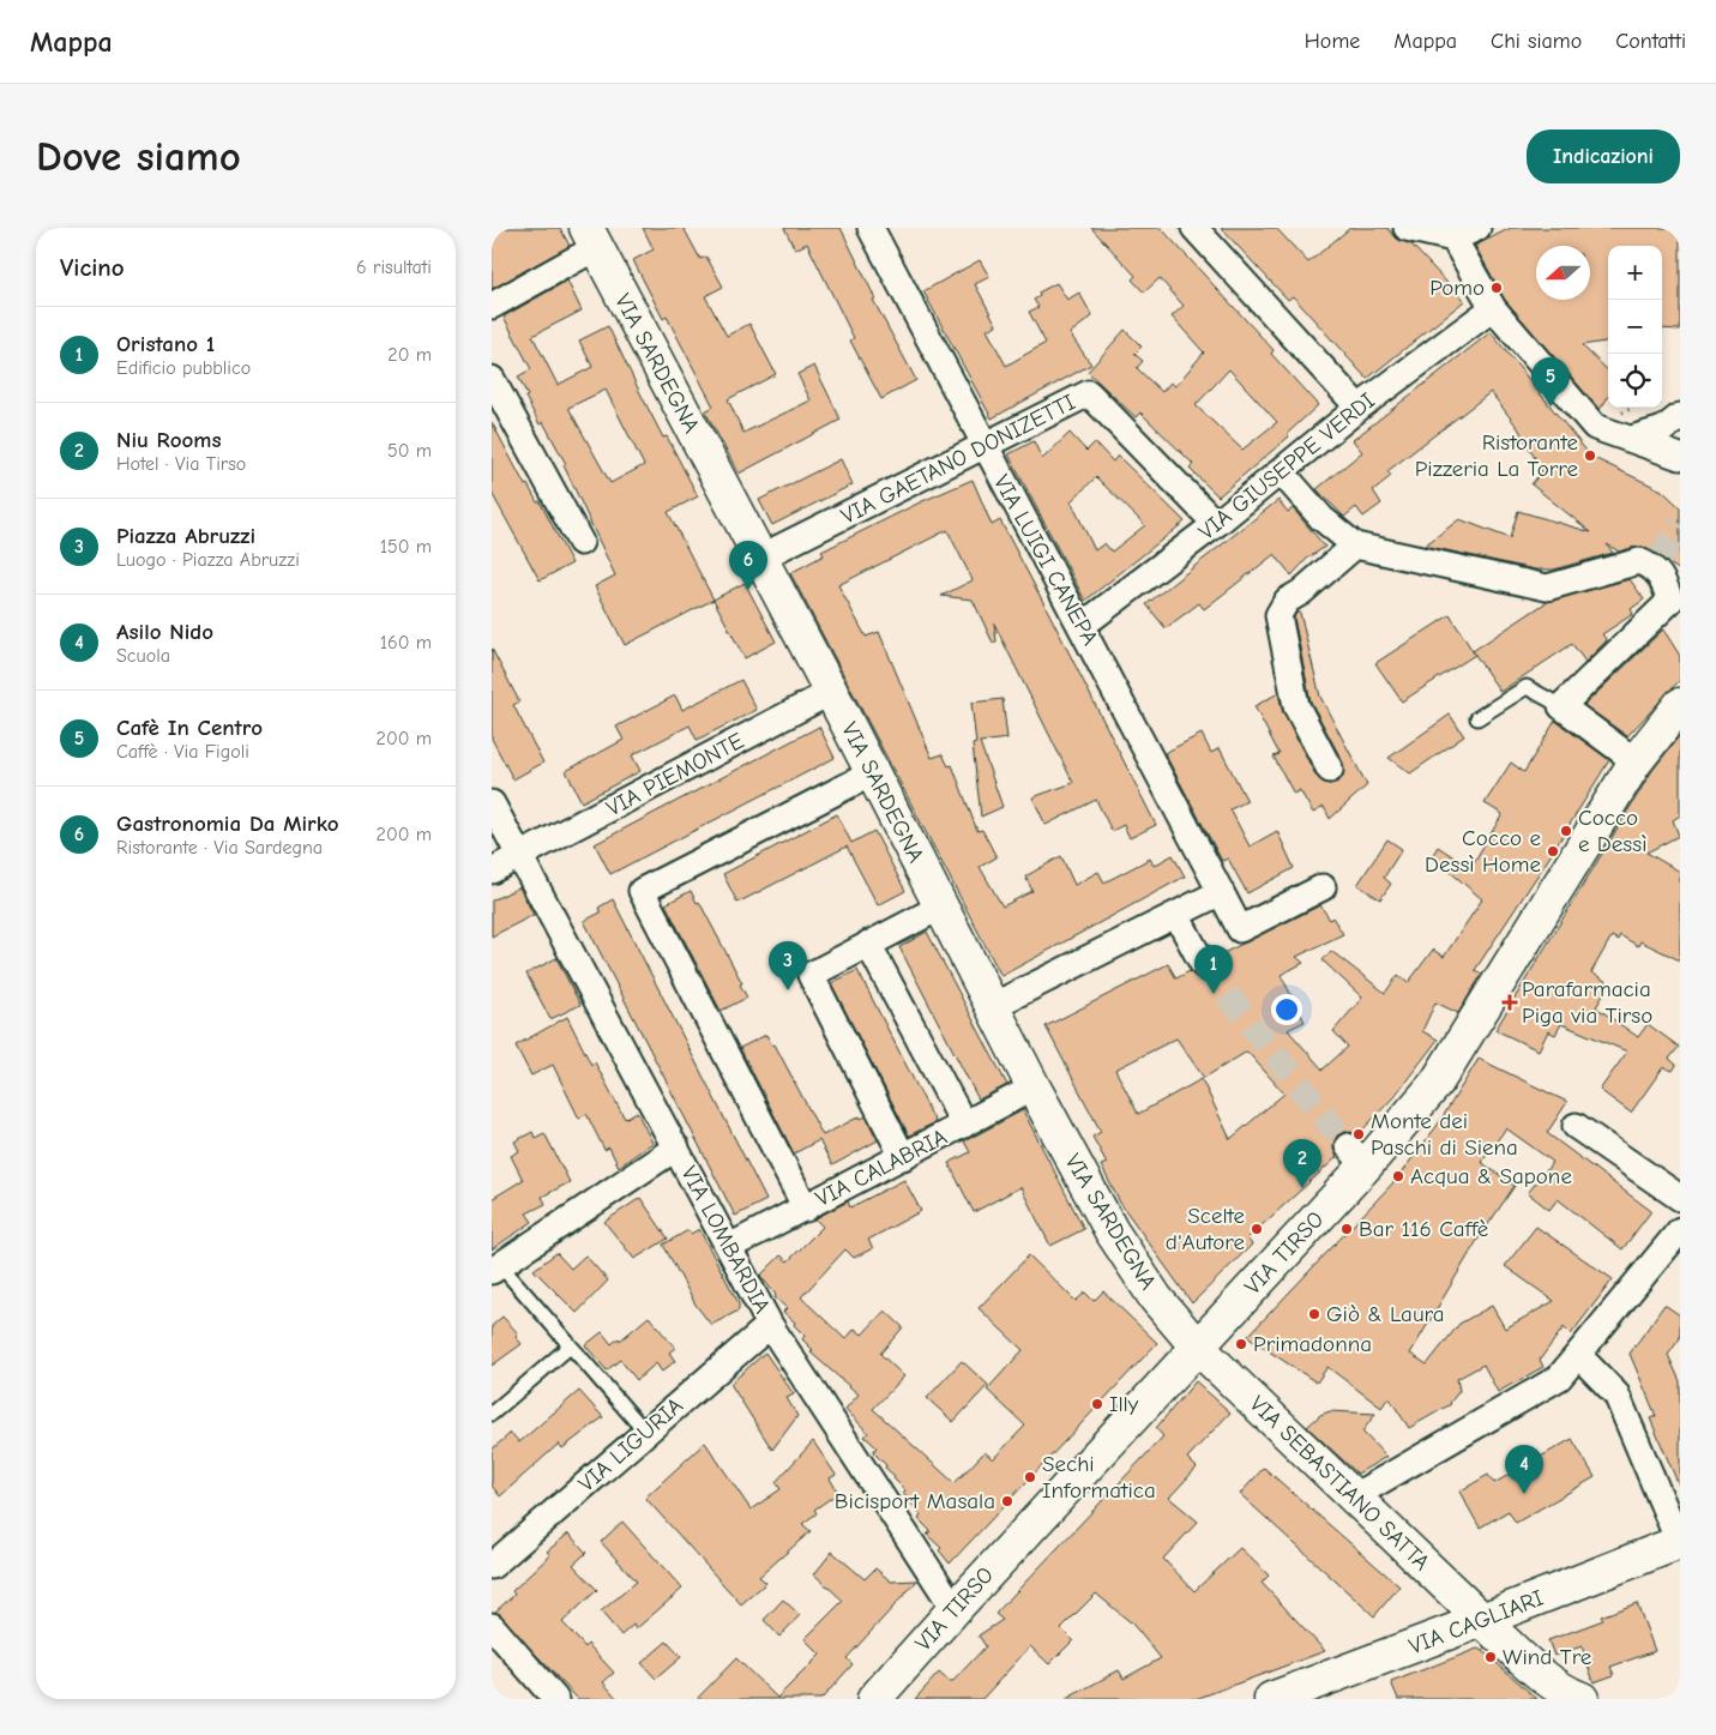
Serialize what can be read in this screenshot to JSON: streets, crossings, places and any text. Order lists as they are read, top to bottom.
{
  "streets": {
    "street": [
      "VIA SARDEGNA",
      "VIA GAETANO DONIZETTI",
      "VIA GIUSEPPE VERDI",
      "VIA LUIGI CANEPA",
      "VIA PIEMONTE",
      "VIA CALABRIA",
      "VIA LOMBARDIA",
      "VIA TIRSO",
      "VIA LIGURIA",
      "VIA SEBASTIANO SATTA",
      "VIA CAGLIARI"
    ]
  },
  "crossings": [
    ["VIA SARDEGNA", "VIA GAETANO DONIZETTI"],
    ["VIA SARDEGNA", "VIA PIEMONTE"],
    ["VIA SARDEGNA", "VIA CALABRIA"],
    ["VIA SARDEGNA", "VIA TIRSO"],
    ["VIA SARDEGNA", "VIA SEBASTIANO SATTA"],
    ["VIA GAETANO DONIZETTI", "VIA GIUSEPPE VERDI"],
    ["VIA GAETANO DONIZETTI", "VIA LUIGI CANEPA"],
    ["VIA GIUSEPPE VERDI", "VIA LUIGI CANEPA"],
    ["VIA PIEMONTE", "VIA LOMBARDIA"],
    ["VIA CALABRIA", "VIA LOMBARDIA"],
    ["VIA LOMBARDIA", "VIA TIRSO"],
    ["VIA LOMBARDIA", "VIA LIGURIA"],
    ["VIA TIRSO", "VIA SEBASTIANO SATTA"],
    ["VIA SEBASTIANO SATTA", "VIA CAGLIARI"]
  ],
  "places": {
    "other": [
      "Pomo",
      "Ristorante Pizzeria La Torre",
      "Cocco e Dessì",
      "Cocco e Dessì Home",
      "Monte dei Paschi di Siena",
      "Acqua & Sapone",
      "Scelte d'Autore",
      "Bar 116 Caffè",
      "Giò & Laura",
      "Primadonna",
      "Illy",
      "Sechi Informatica",
      "Bicisport Masala",
      "Wind Tre"
    ],
    "health": ["Parafarmacia Piga via Tirso"]
  },
  "north": "left",
  "page": {
    "header": "Mappa",
    "nav": [
      "Home",
      "Mappa",
      "Chi siamo",
      "Contatti"
    ],
    "buttons": "Indicazioni",
    "title": "Dove siamo",
    "heading": ["Vicino", "6 risultati"],
    "map_buttons": ["+", "−"],
    "list": [
      {
        "mark": "1",
        "name": "Oristano 1",
        "note": "Edificio pubblico",
        "value": "20 m"
      },
      {
        "mark": "2",
        "name": "Niu Rooms",
        "note": "Hotel · Via Tirso",
        "value": "50 m"
      },
      {
        "mark": "3",
        "name": "Piazza Abruzzi",
        "note": "Luogo · Piazza Abruzzi",
        "value": "150 m"
      },
      {
        "mark": "4",
        "name": "Asilo Nido",
        "note": "Scuola",
        "value": "160 m"
      },
      {
        "mark": "5",
        "name": "Cafè In Centro",
        "note": "Caffè · Via Figoli",
        "value": "200 m"
      },
      {
        "mark": "6",
        "name": "Gastronomia Da Mirko",
        "note": "Ristorante · Via Sardegna",
        "value": "200 m"
      }
    ],
    "pins": [
      "5",
      "6",
      "3",
      "1",
      "2",
      "4"
    ]
  }
}
